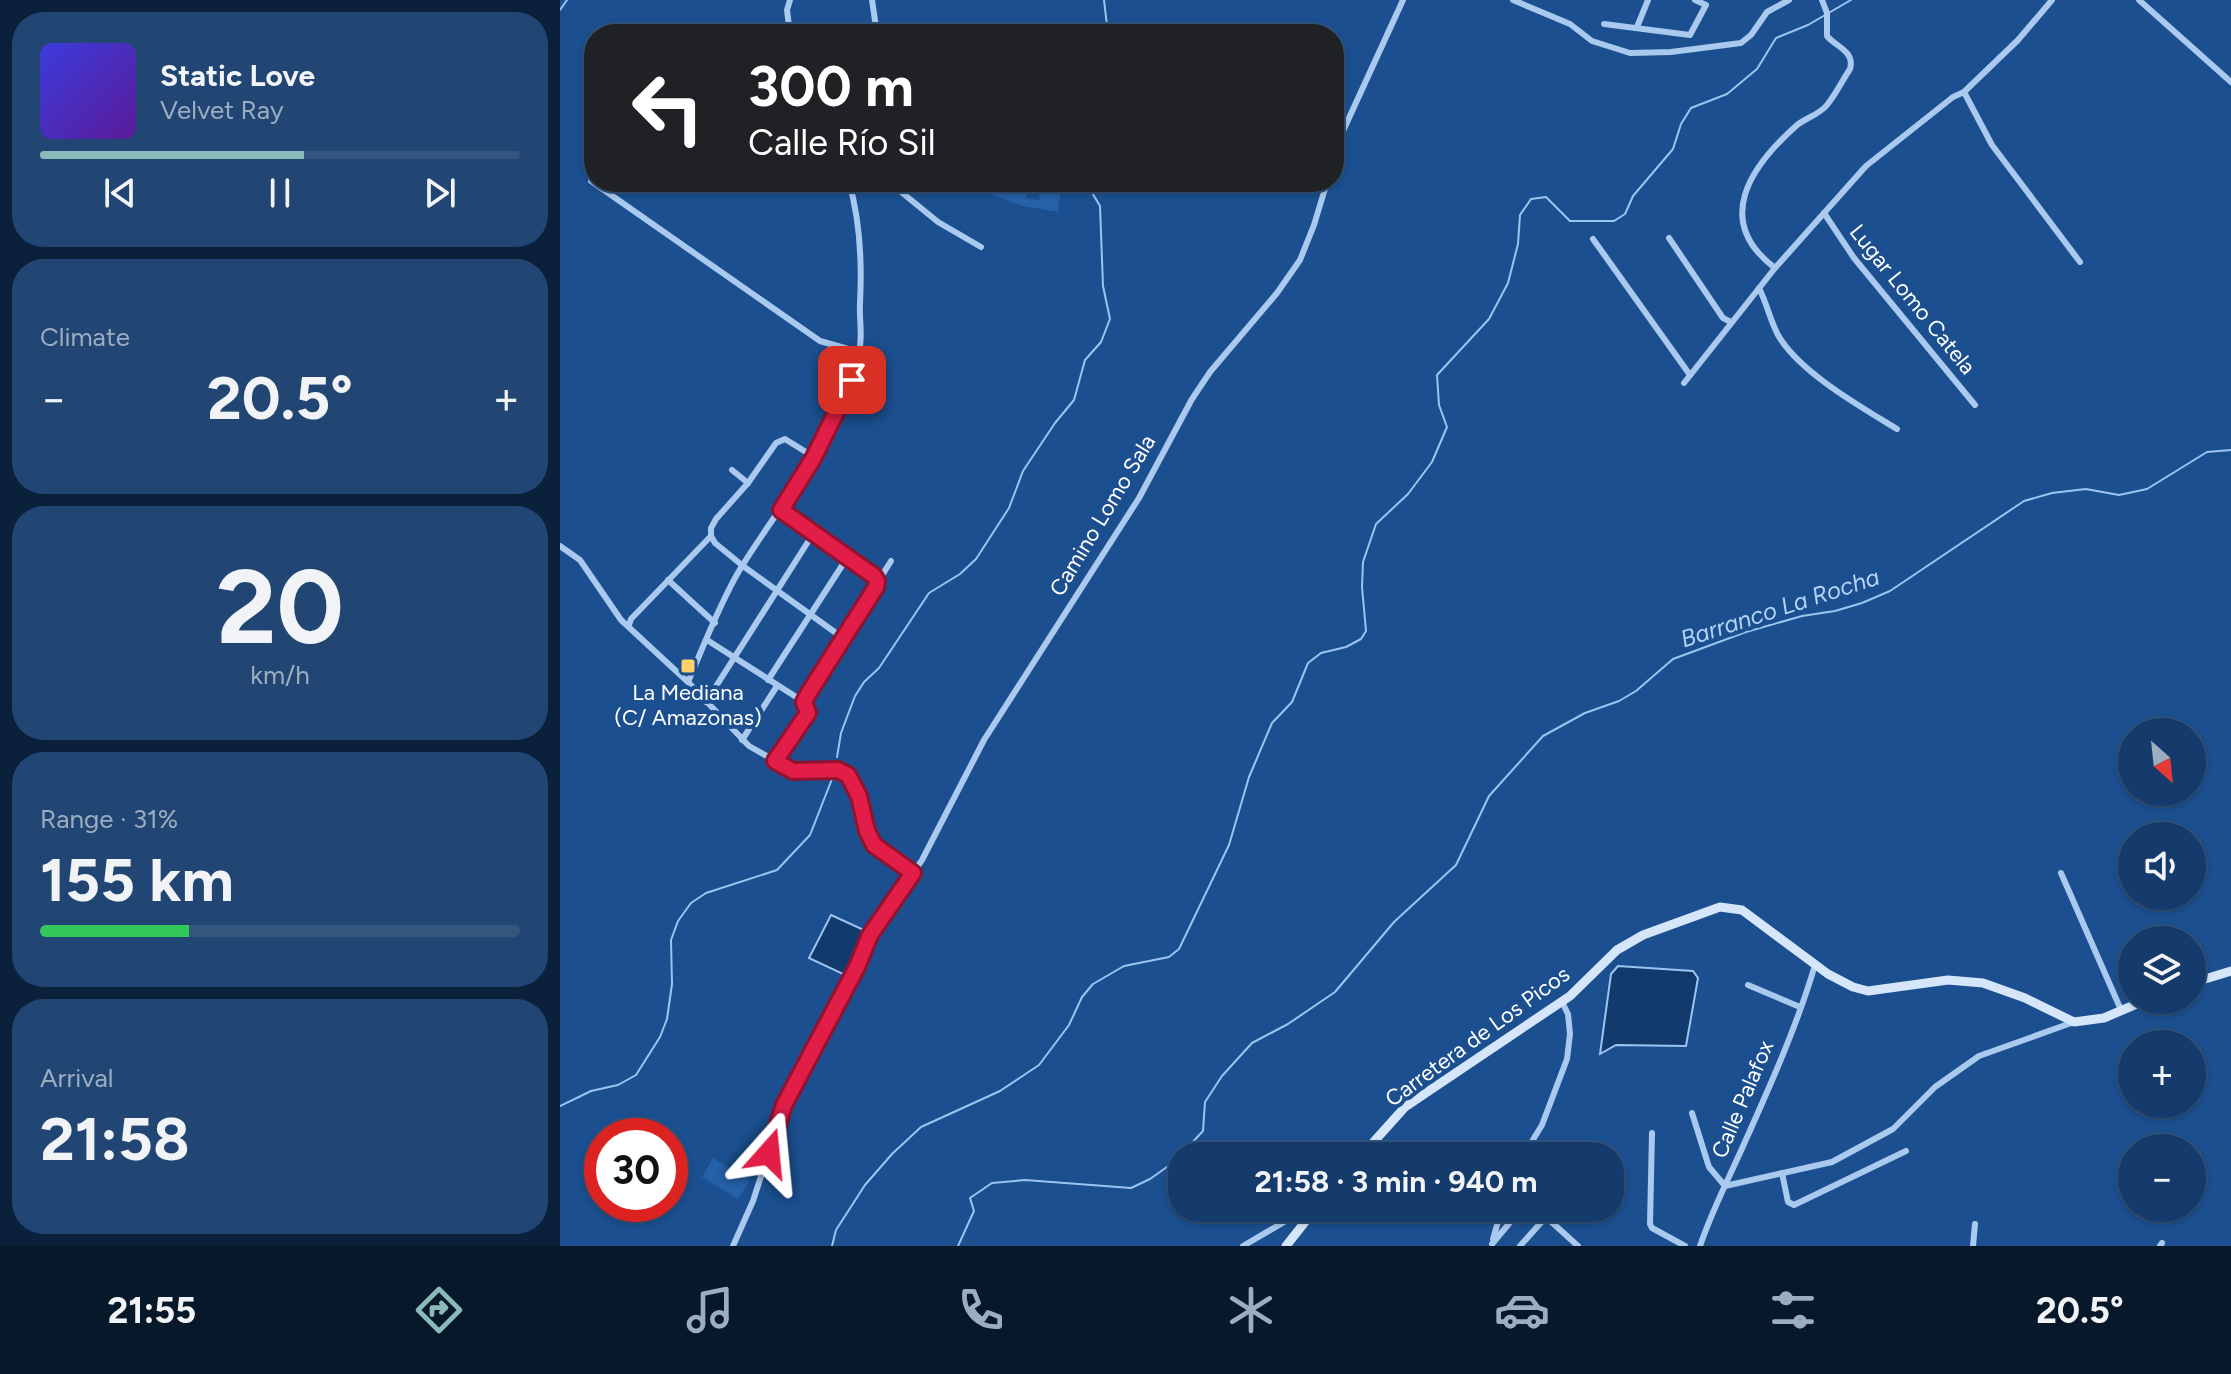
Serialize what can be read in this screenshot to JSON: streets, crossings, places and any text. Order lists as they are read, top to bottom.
{
  "streets": {
    "main road": ["Carretera de Los Picos"],
    "street": ["Lugar Lomo Catela", "Camino Lomo Sala", "Calle Palafox"]
  },
  "crossings": [
    ["Carretera de Los Picos", "Calle Palafox"]
  ],
  "water": ["Barranco La Rocha"],
  "places": {
    "transit": ["La Mediana (C/ Amazonas)"]
  },
  "north": "bottom right",
  "page": {
    "turn": ["300 m", "Calle Río Sil"],
    "song": ["Static Love", "Velvet Ray"],
    "tile": [
      "Climate",
      ["20", "km/h"],
      ["Range · 31%", "155 km"],
      ["Arrival", "21:58"]
    ],
    "heat": ["−", "20.5°", "+"],
    "map_buttons": ["+", "−"],
    "limit": "30",
    "trip": "21:58 · 3 min · 940 m",
    "tabs": ["21:55", "20.5°"]
  }
}
